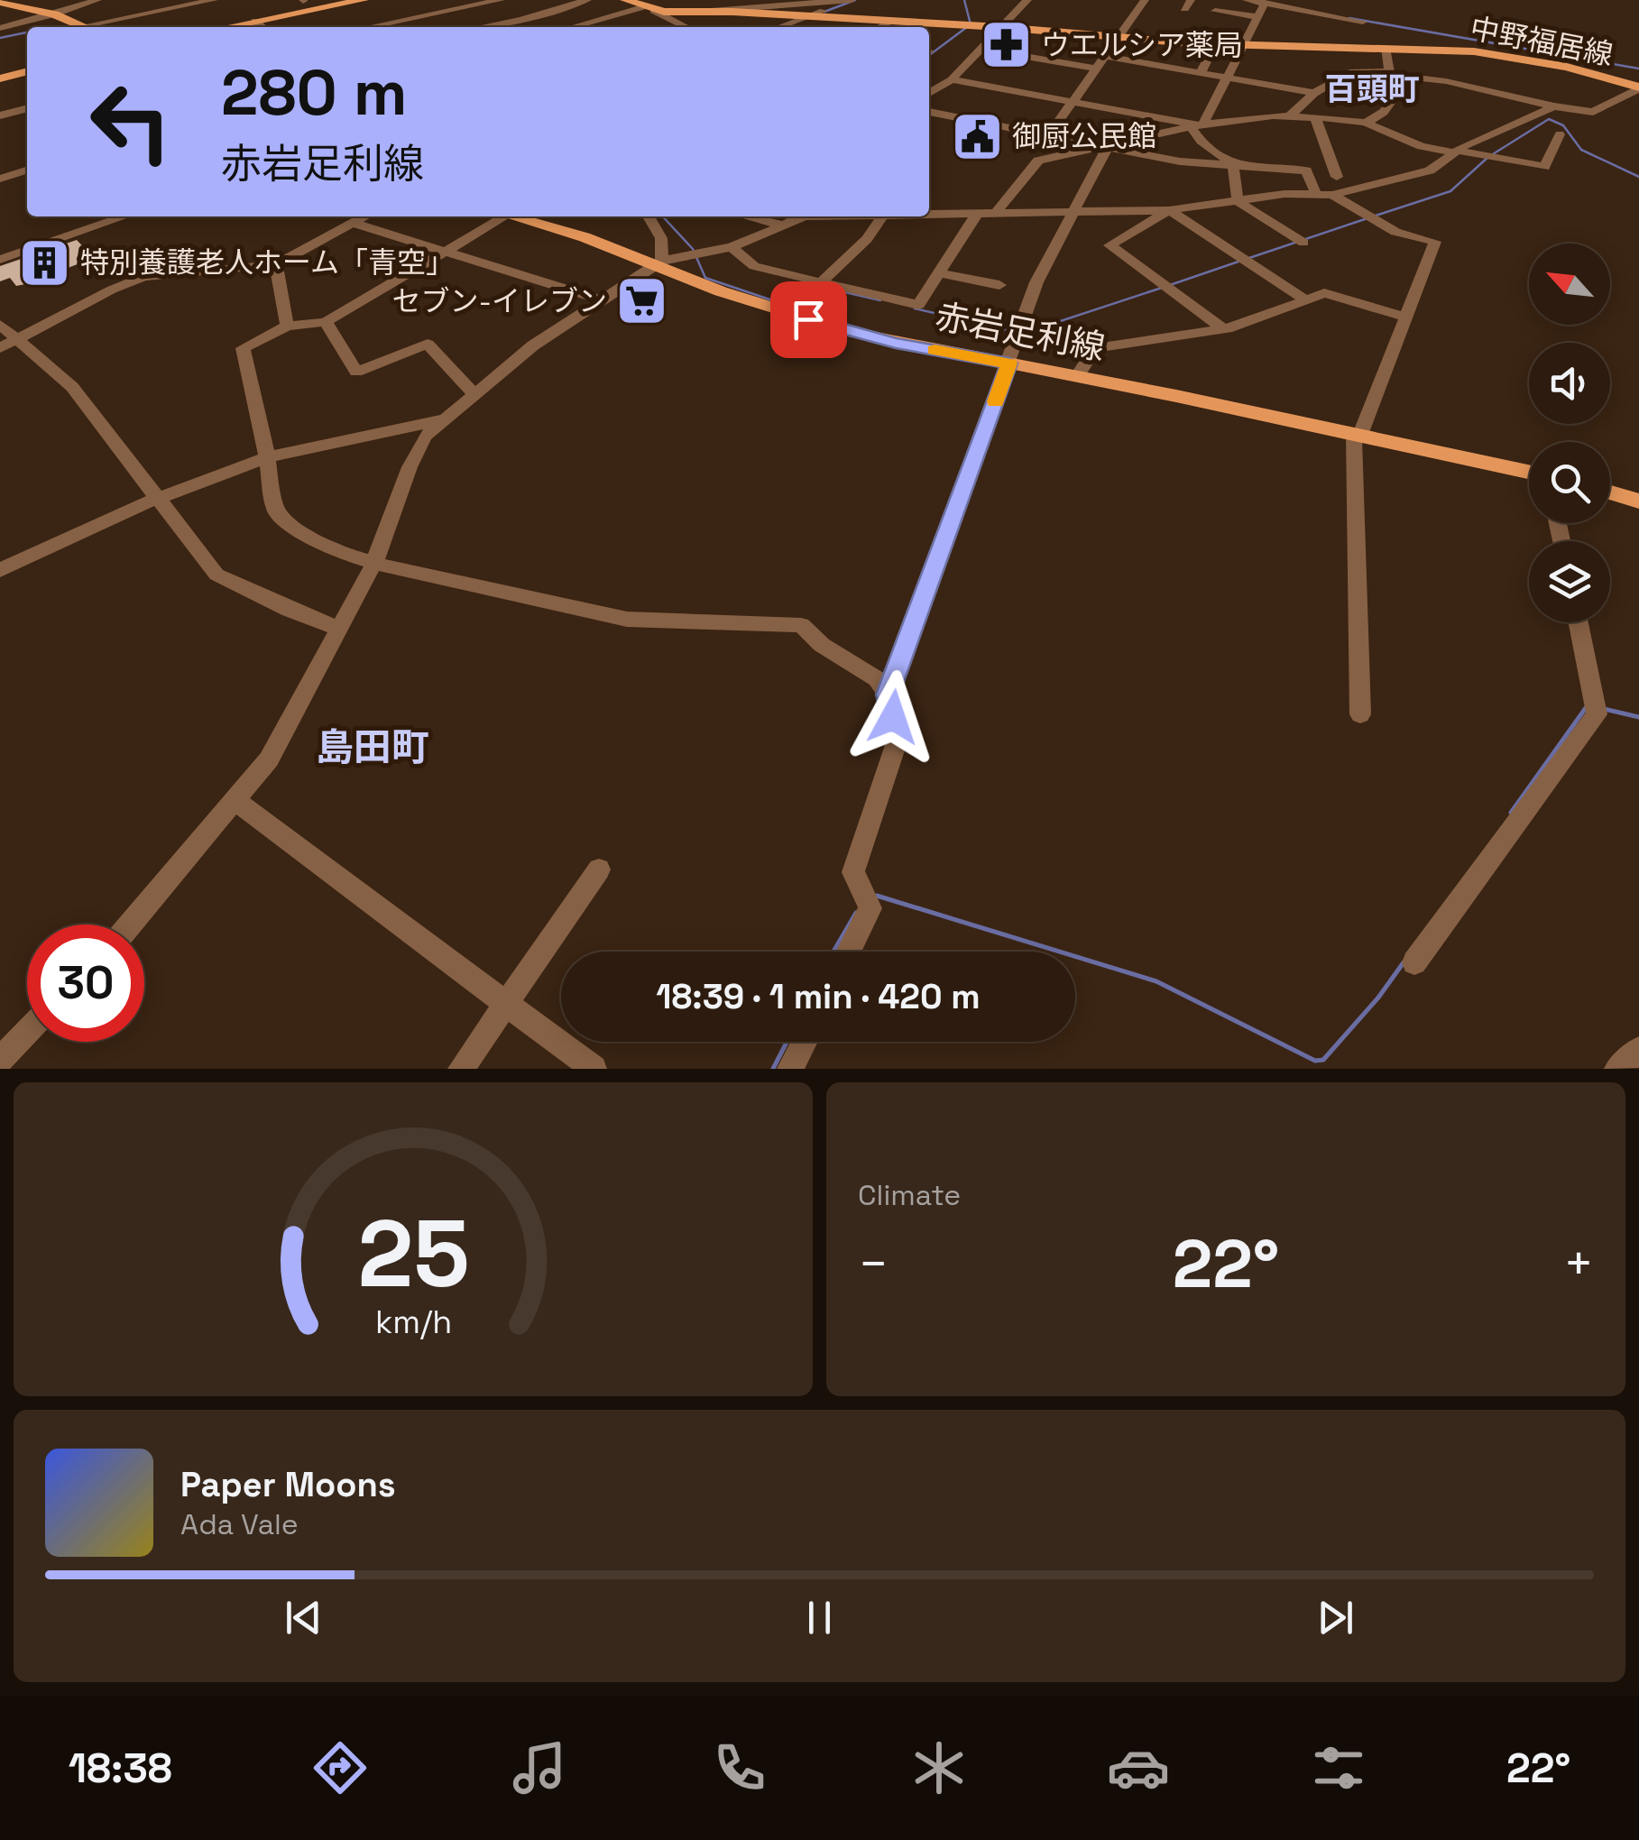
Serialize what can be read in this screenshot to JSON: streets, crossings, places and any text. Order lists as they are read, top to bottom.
{
  "streets": {
    "main road": ["中野福居線", "赤岩足利線"]
  },
  "districts": ["百頭町", "島田町"],
  "places": {
    "pharmacy": ["ウエルシア薬局"],
    "public building": ["御厨公民館"],
    "building": ["特別養護老人ホーム「青空」"],
    "supermarket": ["セブン-イレブン"]
  },
  "north": "top left",
  "page": {
    "turn": ["280 m", "赤岩足利線"],
    "limit": "30",
    "trip": "18:39 · 1 min · 420 m",
    "tile": "Climate",
    "heat": ["−", "22°", "+"],
    "song": ["Paper Moons", "Ada Vale"],
    "tabs": ["18:38", "22°"],
    "gauge": ["25", "km/h"]
  }
}
